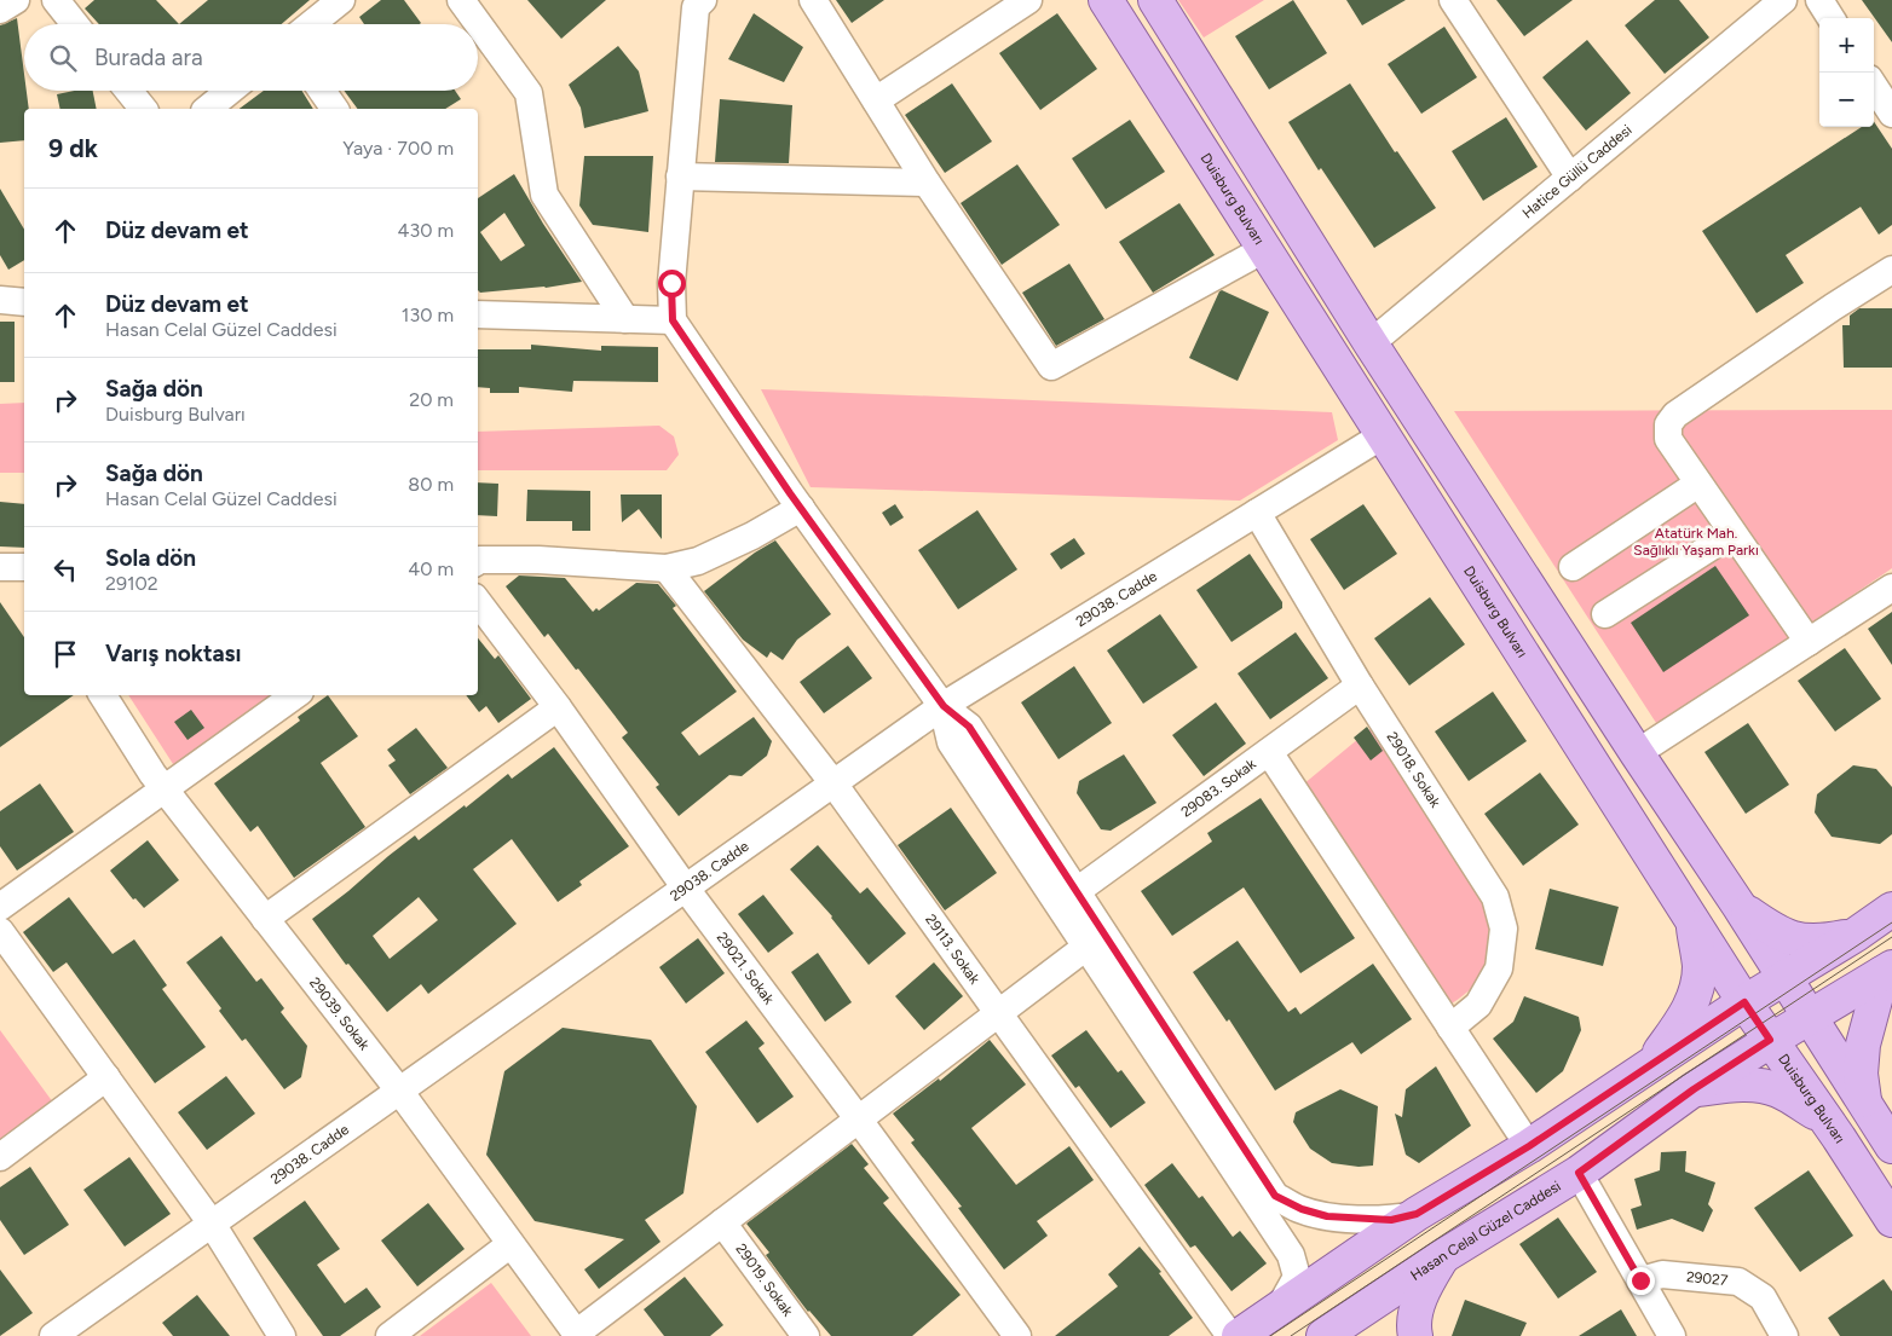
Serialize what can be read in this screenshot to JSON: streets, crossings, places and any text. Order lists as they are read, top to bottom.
{
  "streets": {
    "main road": ["Duisburg Bulvarı", "Hasan Celal Güzel Caddesi"],
    "street": [
      "Hatice Güllü Caddesi",
      "29038. Cadde",
      "29018. Sokak",
      "29083. Sokak",
      "29113. Sokak",
      "29021. Sokak",
      "29039. Sokak",
      "29027",
      "29019. Sokak"
    ]
  },
  "crossings": [
    ["Duisburg Bulvarı", "29038. Cadde"],
    ["Duisburg Bulvarı", "Hasan Celal Güzel Caddesi"],
    ["29038. Cadde", "29018. Sokak"],
    ["29038. Cadde", "29113. Sokak"],
    ["29038. Cadde", "29021. Sokak"],
    ["29038. Cadde", "29039. Sokak"],
    ["29018. Sokak", "29083. Sokak"]
  ],
  "parks": ["Atatürk Mah. Sağlıklı Yaşam Parkı"],
  "page": {
    "map_buttons": ["+", "−"],
    "search": "Burada ara",
    "heading": ["9 dk", "Yaya · 700 m"],
    "list": [
      ["Düz devam et", "430 m"],
      ["Düz devam et", "Hasan Celal Güzel Caddesi", "130 m"],
      ["Sağa dön", "Duisburg Bulvarı", "20 m"],
      ["Sağa dön", "Hasan Celal Güzel Caddesi", "80 m"],
      ["Sola dön", "29102", "40 m"],
      "Varış noktası"
    ]
  }
}
